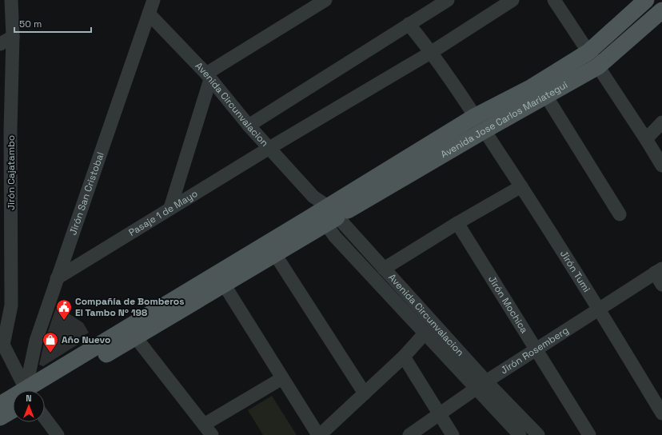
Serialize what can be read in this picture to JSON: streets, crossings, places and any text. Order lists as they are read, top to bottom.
{
  "streets": {
    "main road": ["Avenida Jose Carlos Mariategui"],
    "street": [
      "Avenida Circunvalacion",
      "Jirón Cajatambo",
      "Jirón San Cristobal",
      "Pasaje 1 de Mayo",
      "Jirón Tumi",
      "Jirón Mochica",
      "Jirón Rosemberg"
    ]
  },
  "crossings": [
    ["Avenida Circunvalacion", "Avenida Jose Carlos Mariategui"],
    ["Avenida Circunvalacion", "Jirón San Cristobal"],
    ["Avenida Circunvalacion", "Pasaje 1 de Mayo"],
    ["Avenida Circunvalacion", "Jirón Rosemberg"],
    ["Avenida Jose Carlos Mariategui", "Jirón Tumi"],
    ["Jirón San Cristobal", "Pasaje 1 de Mayo"],
    ["Pasaje 1 de Mayo", "Jirón Tumi"],
    ["Jirón Tumi", "Jirón Rosemberg"],
    ["Jirón Mochica", "Jirón Rosemberg"]
  ],
  "places": {
    "public building": ["Compañía de Bomberos El Tambo Nº 198"],
    "shop": ["Año Nuevo"]
  },
  "scale_bar": "50 m",
  "north": "top"
}
